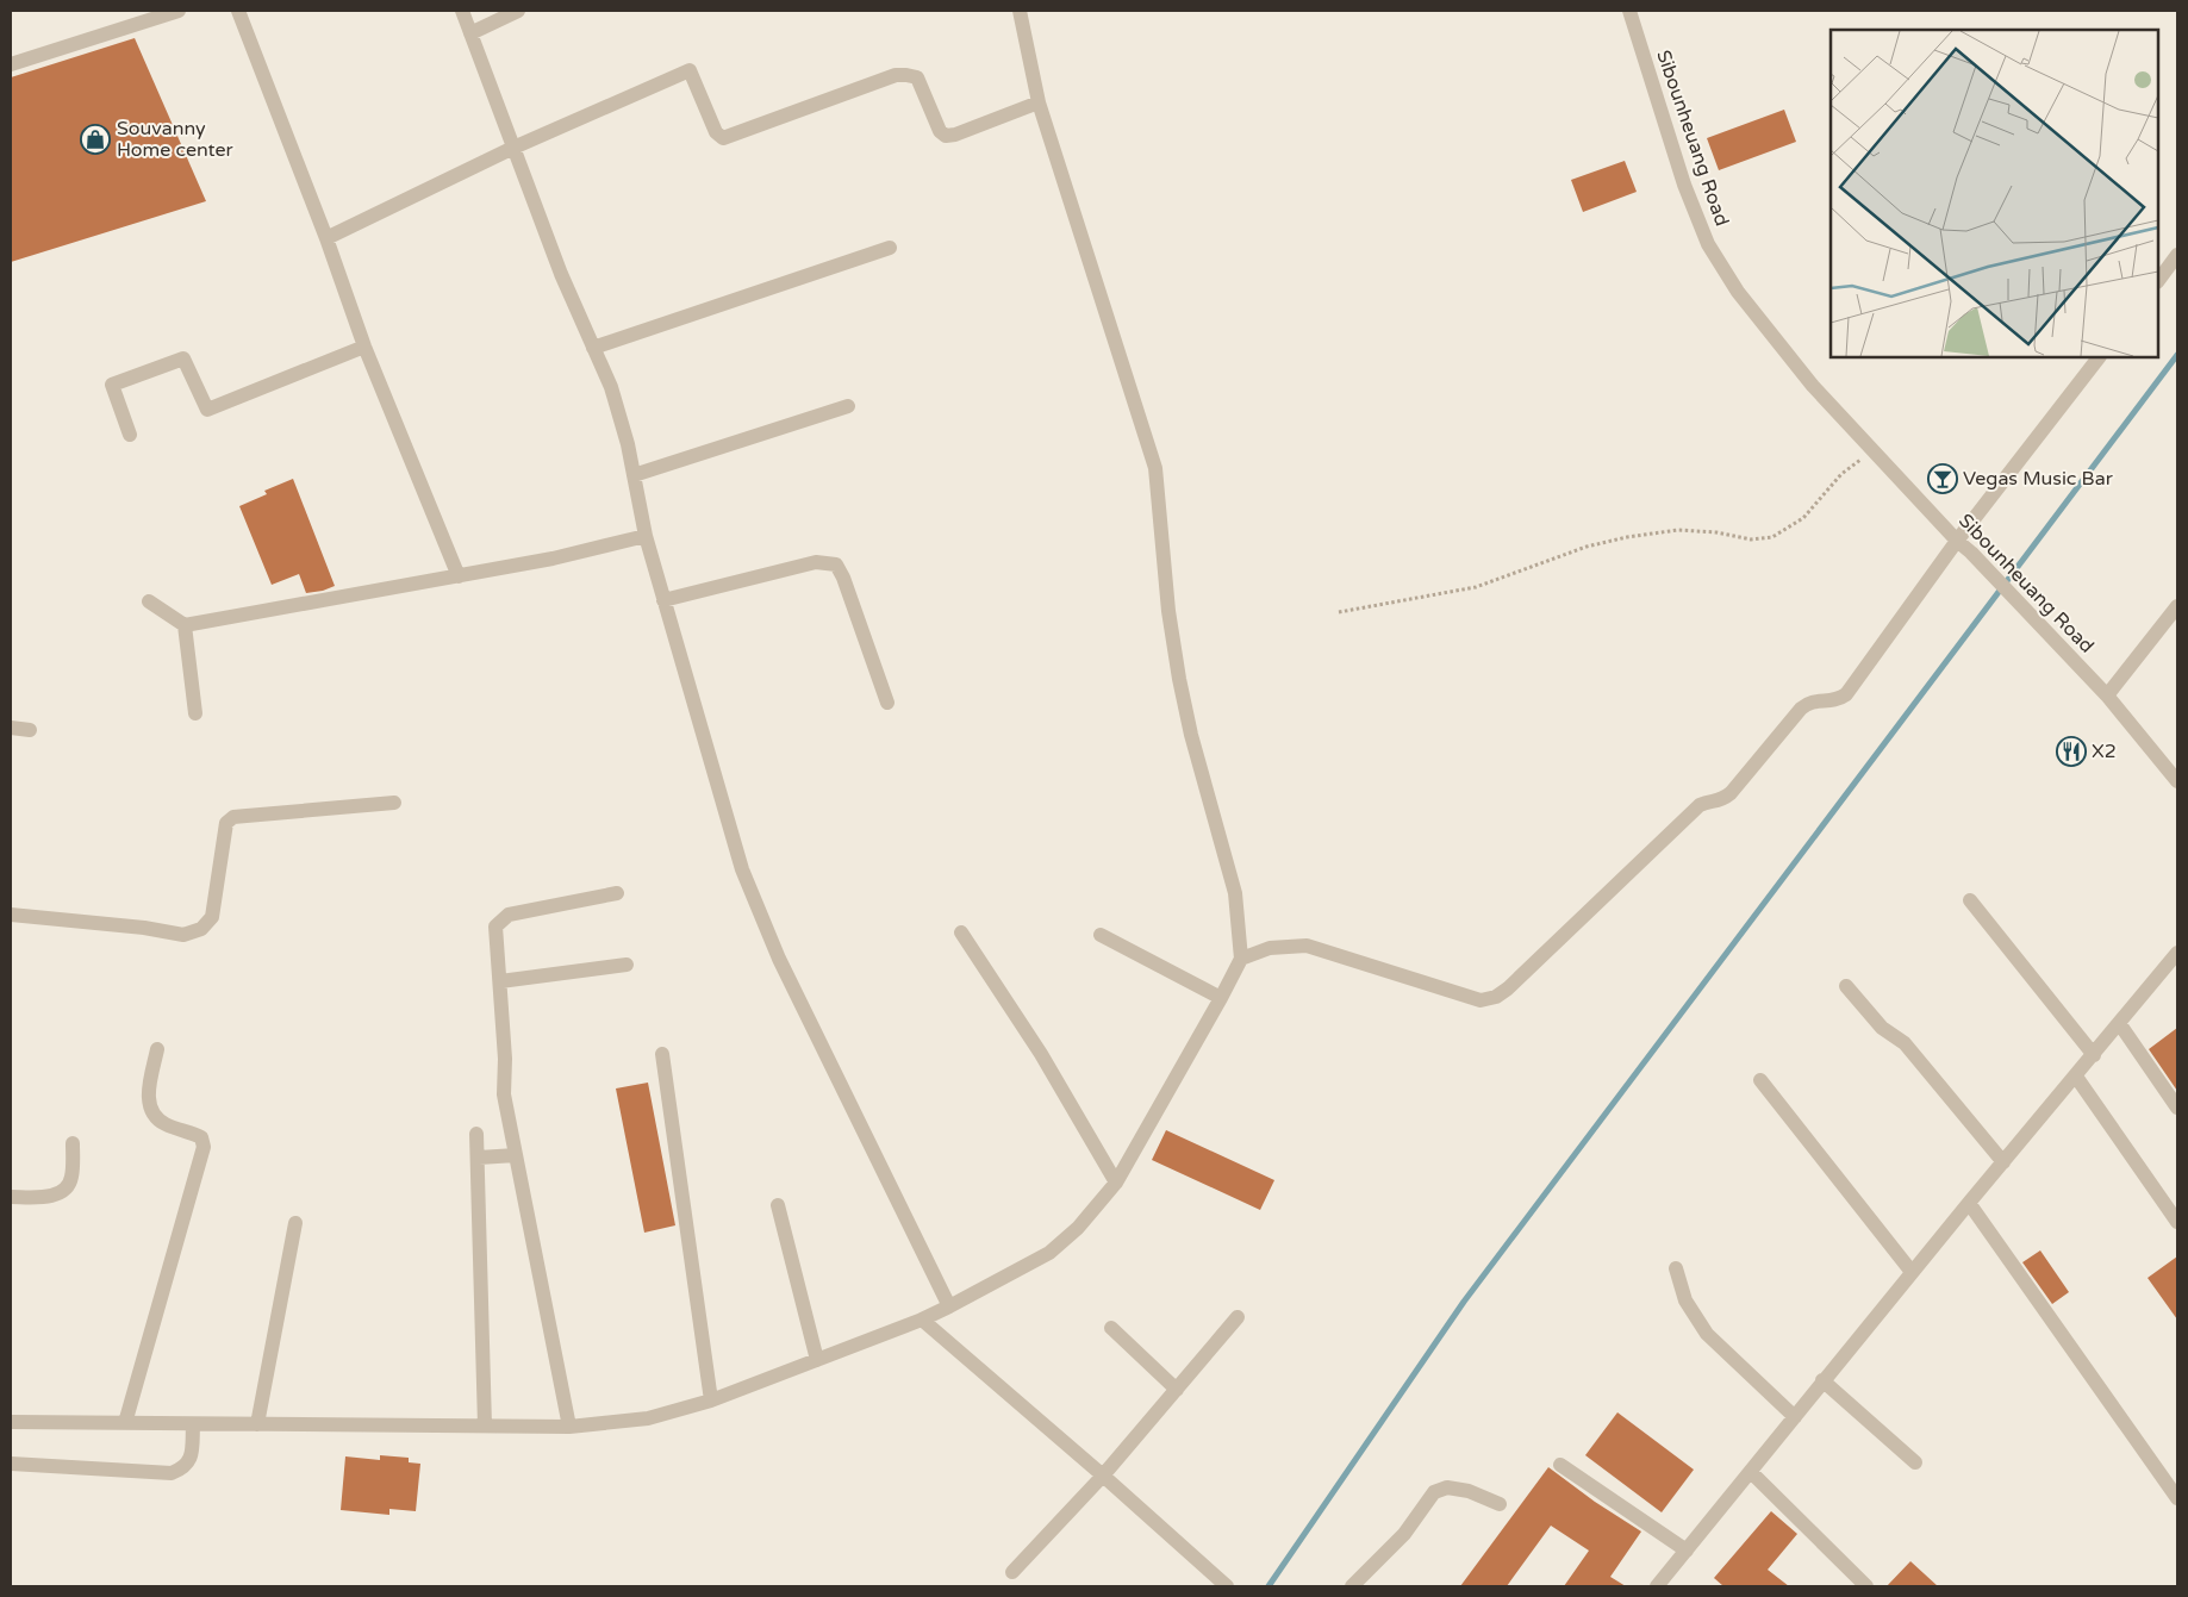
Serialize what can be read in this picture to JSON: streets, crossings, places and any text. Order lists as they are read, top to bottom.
{
  "streets": {
    "street": ["Sibounheuang Road"]
  },
  "places": {
    "shop": ["Souvanny Home center"],
    "bar": ["Vegas Music Bar"],
    "restaurant": ["X2"]
  }
}
